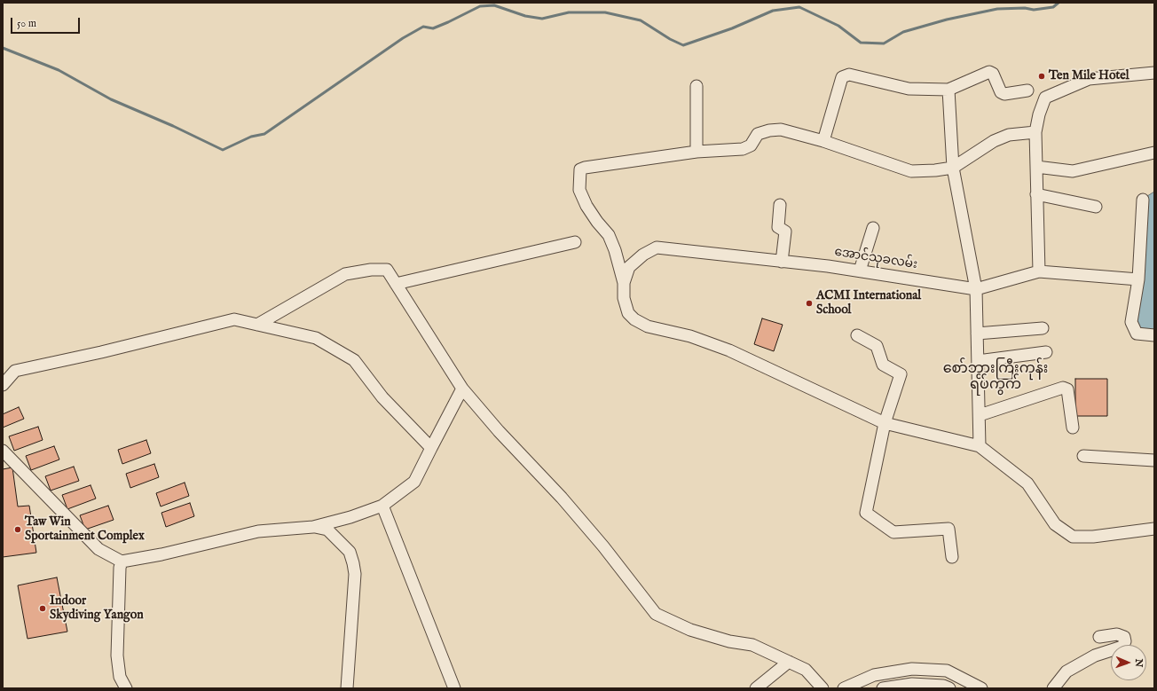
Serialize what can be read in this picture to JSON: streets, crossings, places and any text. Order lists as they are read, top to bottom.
{
  "streets": {
    "street": ["အောင်သုခလမ်း"]
  },
  "districts": ["စော်ဘွားကြီးကုန်း ရပ်ကွက်"],
  "places": [
    "Ten Mile Hotel",
    "ACMI International School",
    "Taw Win Sportainment Complex",
    "Indoor Skydiving Yangon"
  ],
  "scale_bar": "50 m",
  "north": "right"
}
